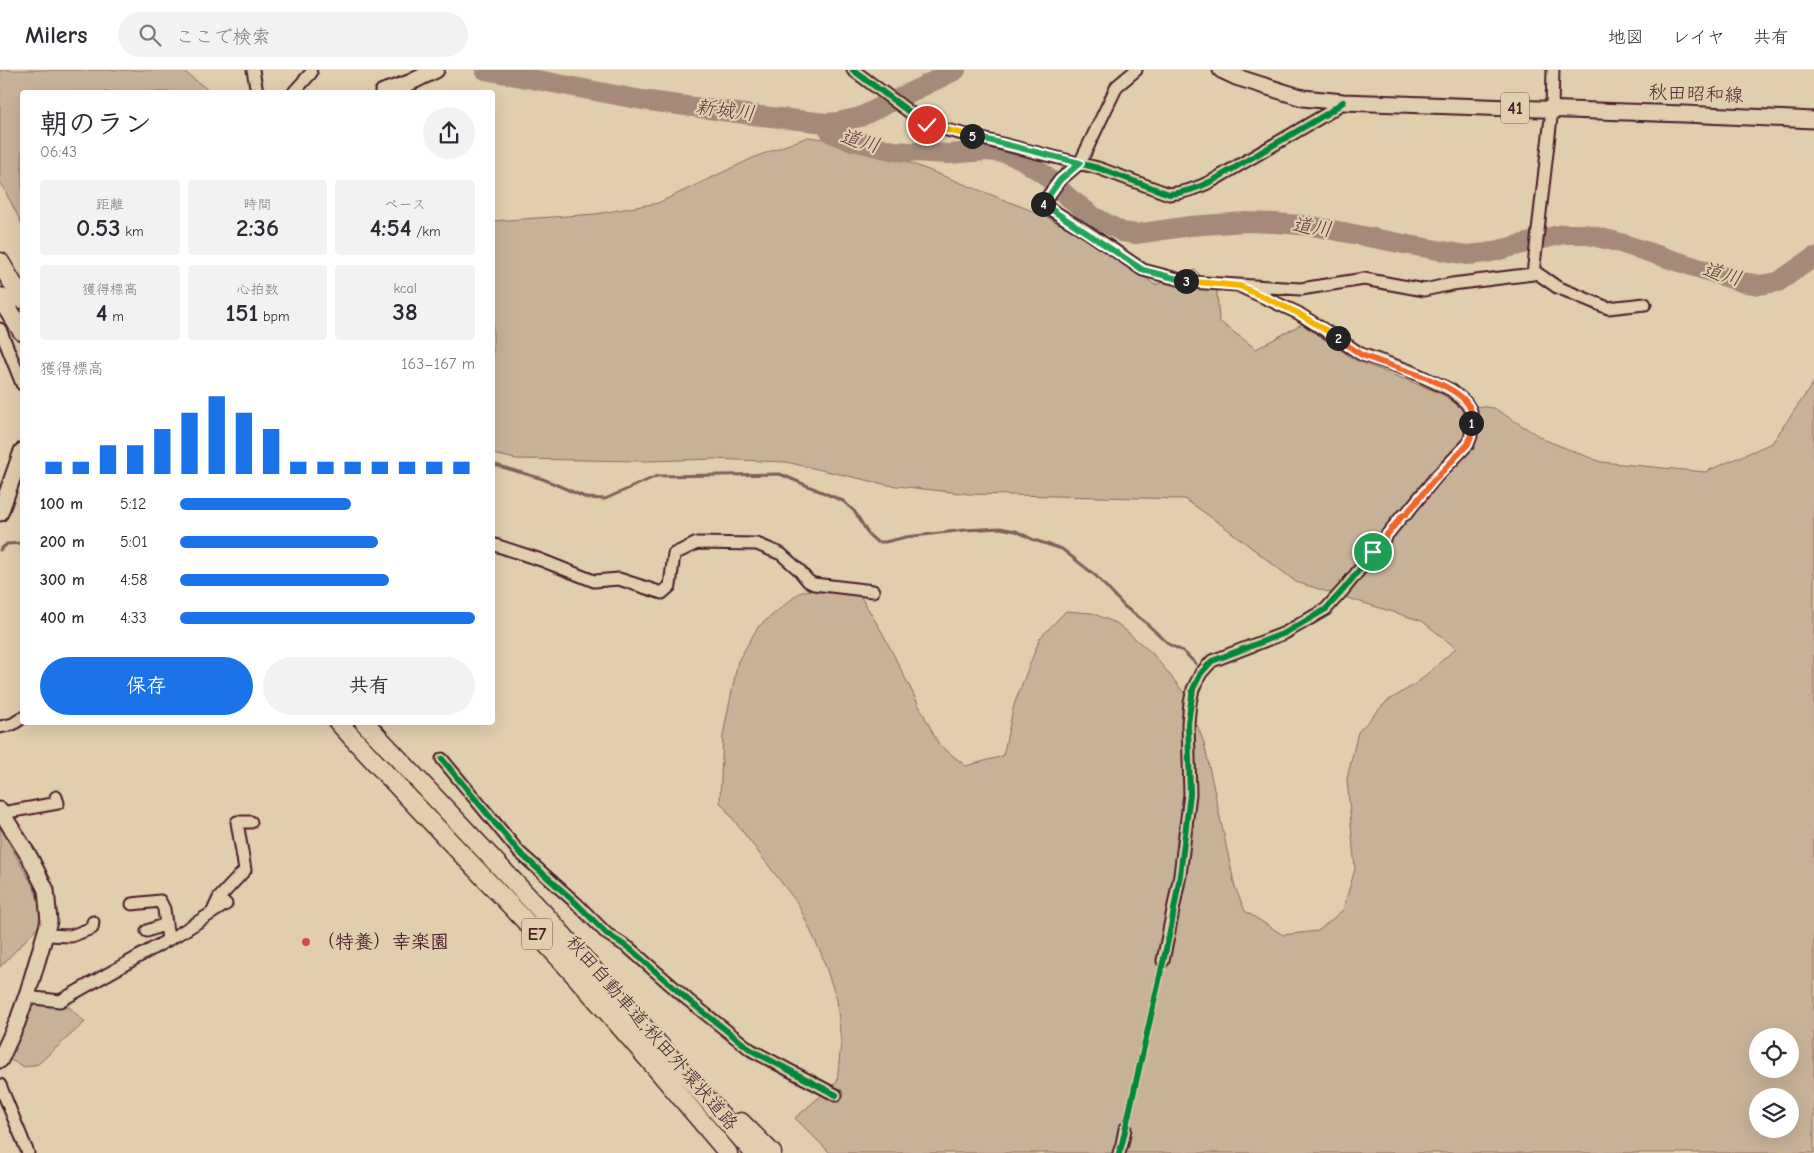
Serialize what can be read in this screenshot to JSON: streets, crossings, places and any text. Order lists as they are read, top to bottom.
{
  "streets": {
    "highway": ["E7", "秋田自動車道;秋田外環状道路"],
    "main road": ["秋田昭和線", "41"]
  },
  "water": ["新城川", "道川"],
  "places": ["（特養）幸楽園"],
  "page": {
    "header": "Milers",
    "search": "ここで検索",
    "nav": ["地図", "レイヤ", "共有"],
    "heading": ["朝のラン", "06:43"],
    "pins": [
      "5",
      "4",
      "3",
      "2",
      "1"
    ],
    "stats": [
      ["距離", "0.53 km"],
      ["時間", "2:36"],
      ["ペース", "4:54 /km"],
      ["獲得標高", "4 m"],
      ["心拍数", "151 bpm"],
      ["kcal", "38"]
    ],
    "chart": ["獲得標高", "163–167 m"],
    "list": [
      {
        "name": "100 m",
        "note": "5:12"
      },
      {
        "name": "200 m",
        "note": "5:01"
      },
      {
        "name": "300 m",
        "note": "4:58"
      },
      {
        "name": "400 m",
        "note": "4:33"
      }
    ],
    "buttons": ["保存", "共有"]
  }
}
